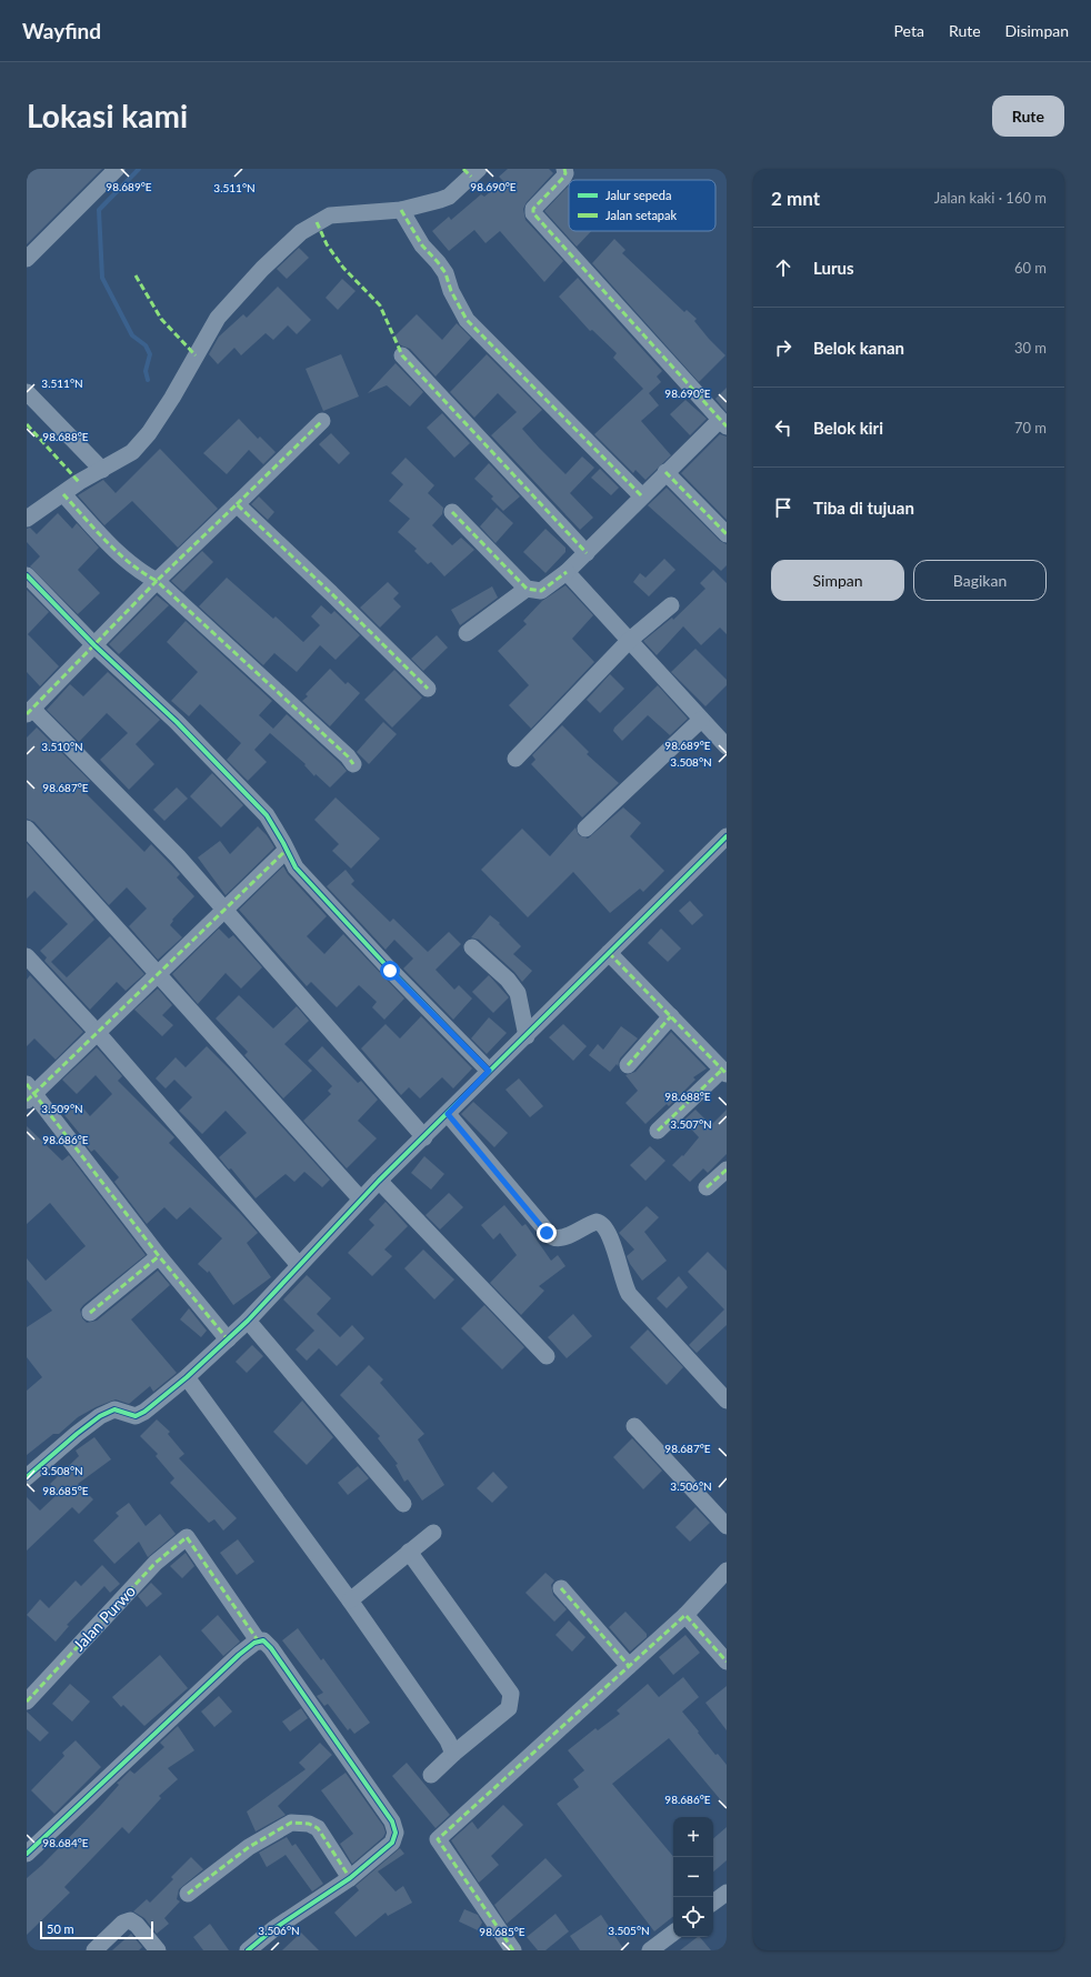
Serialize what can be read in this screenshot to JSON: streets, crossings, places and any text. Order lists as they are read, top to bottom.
{
  "streets": {
    "street": ["Jalan Purwo"]
  },
  "legend": ["Jalur sepeda", "Jalan setapak"],
  "scale_bar": "50 m",
  "page": {
    "header": "Wayfind",
    "nav": ["Peta", "Rute", "Disimpan"],
    "buttons": [
      "Rute",
      ["Simpan", "Bagikan"]
    ],
    "title": "Lokasi kami",
    "heading": ["2 mnt", "Jalan kaki · 160 m"],
    "list": [
      ["Lurus", "60 m"],
      ["Belok kanan", "30 m"],
      ["Belok kiri", "70 m"],
      "Tiba di tujuan"
    ],
    "map_buttons": ["+", "−"],
    "scale": "50 m"
  },
  "coordinates": [
    "98.689°E",
    "98.690°E",
    "3.511°N",
    "98.688°E",
    "3.510°N",
    "3.508°N",
    "98.687°E",
    "3.509°N",
    "3.507°N",
    "98.686°E",
    "3.506°N",
    "98.685°E",
    "98.684°E",
    "3.505°N"
  ]
}
